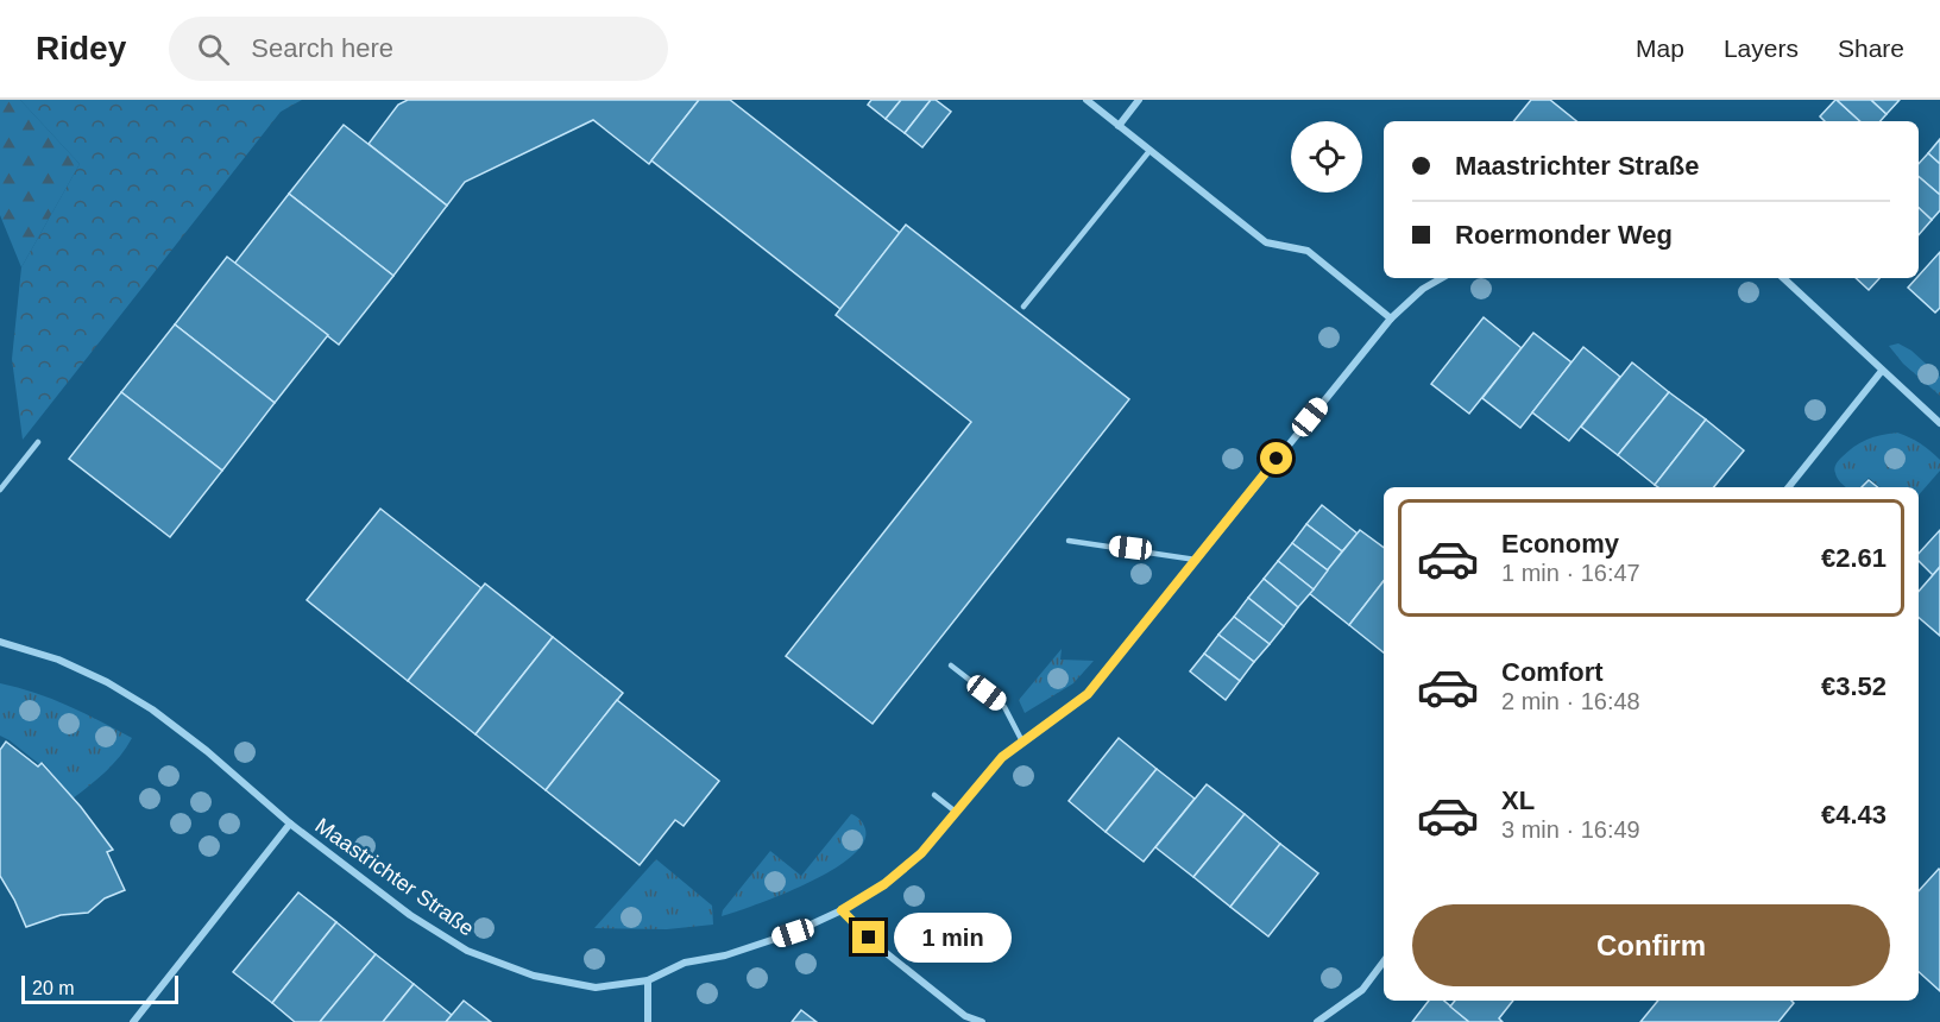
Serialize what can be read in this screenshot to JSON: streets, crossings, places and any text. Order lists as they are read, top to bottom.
{
  "streets": {
    "street": ["Maastrichter Straße"]
  },
  "scale_bar": "20 m",
  "page": {
    "header": "Ridey",
    "search": "Search here",
    "nav": ["Map", "Layers", "Share"],
    "banner": ["Maastrichter Straße", "Roermonder Weg"],
    "list": [
      {
        "name": "Economy",
        "note": "1 min · 16:47",
        "value": "€2.61"
      },
      {
        "name": "Comfort",
        "note": "2 min · 16:48",
        "value": "€3.52"
      },
      {
        "name": "XL",
        "note": "3 min · 16:49",
        "value": "€4.43"
      }
    ],
    "buttons": "Confirm",
    "bubble": "1 min",
    "scale": "20 m"
  }
}
